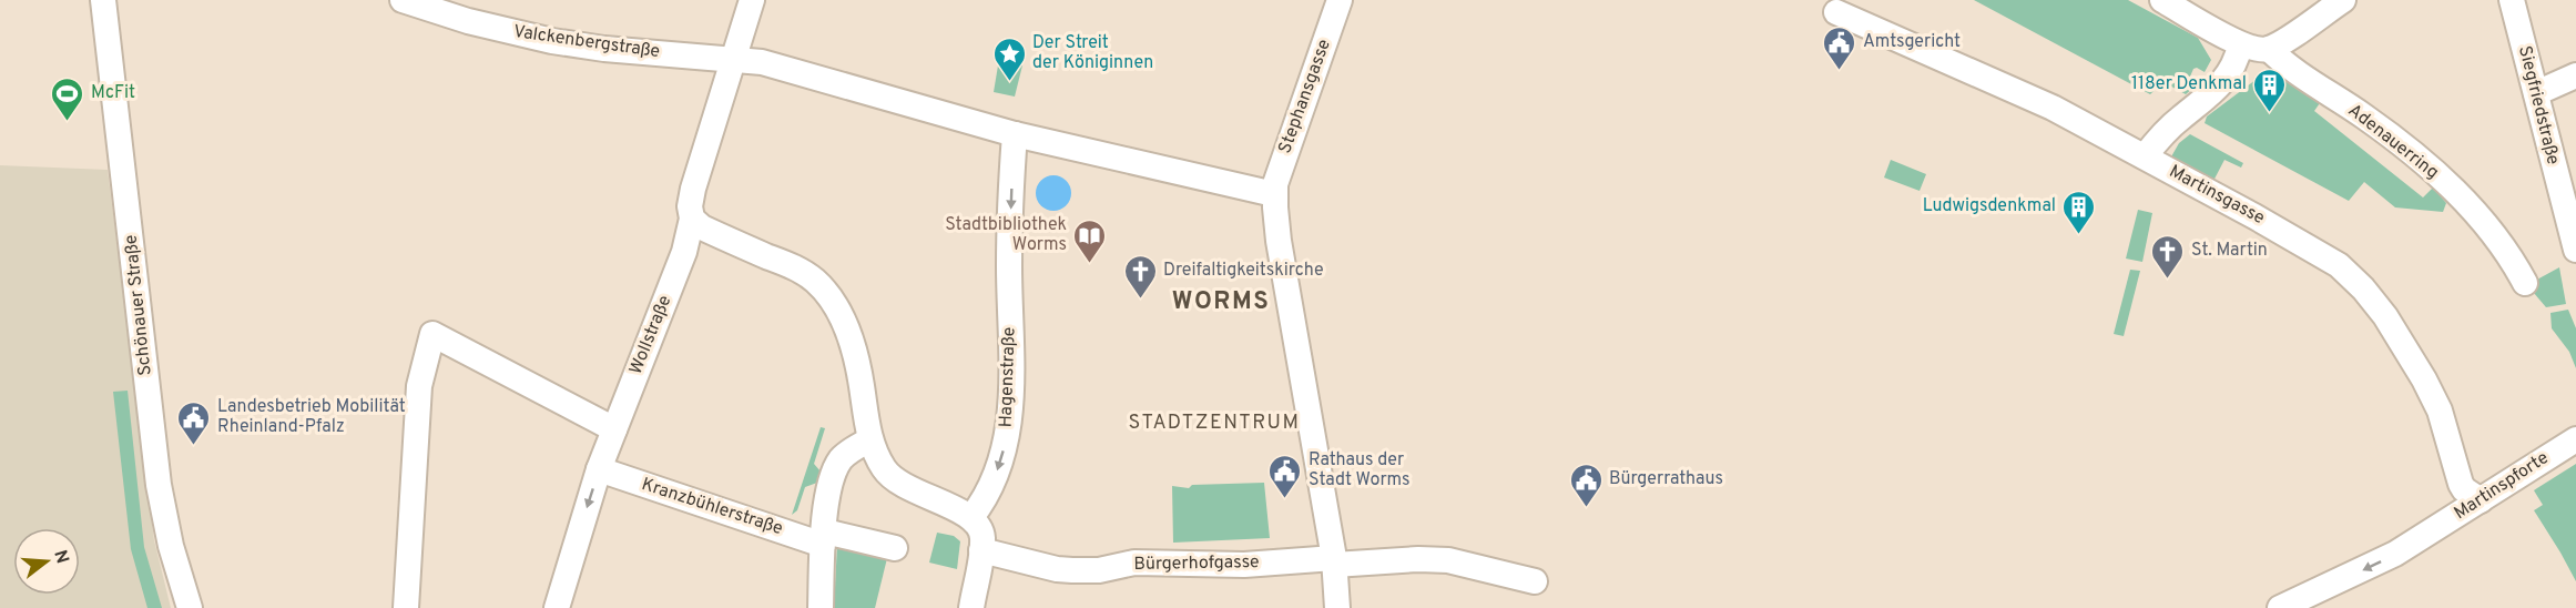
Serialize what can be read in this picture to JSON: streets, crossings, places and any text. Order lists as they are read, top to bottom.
{
  "streets": {
    "street": [
      "Valckenbergstraße",
      "Stephansgasse",
      "Siegfriedstraße",
      "Adenauerring",
      "Martinsgasse",
      "Schönauer Straße",
      "Wollstraße",
      "Hagenstraße",
      "Martinspforte",
      "Kranzbühlerstraße",
      "Bürgerhofgasse"
    ]
  },
  "crossings": [
    ["Valckenbergstraße", "Stephansgasse"],
    ["Valckenbergstraße", "Wollstraße"],
    ["Valckenbergstraße", "Hagenstraße"],
    ["Stephansgasse", "Bürgerhofgasse"],
    ["Martinsgasse", "Martinspforte"],
    ["Wollstraße", "Kranzbühlerstraße"]
  ],
  "one_way": ["Hagenstraße", "Martinspforte"],
  "districts": ["WORMS", "STADTZENTRUM"],
  "places": {
    "public building": [
      "Amtsgericht",
      "Landesbetrieb Mobilität Rheinland-Pfalz",
      "Rathaus der Stadt Worms",
      "Bürgerrathaus"
    ],
    "place": ["Der Streit der Königinnen"],
    "building": ["118er Denkmal", "Ludwigsdenkmal"],
    "sports": ["McFit"],
    "library": ["Stadtbibliothek Worms"],
    "church": ["St. Martin", "Dreifaltigkeitskirche"]
  },
  "north": "right"
}
